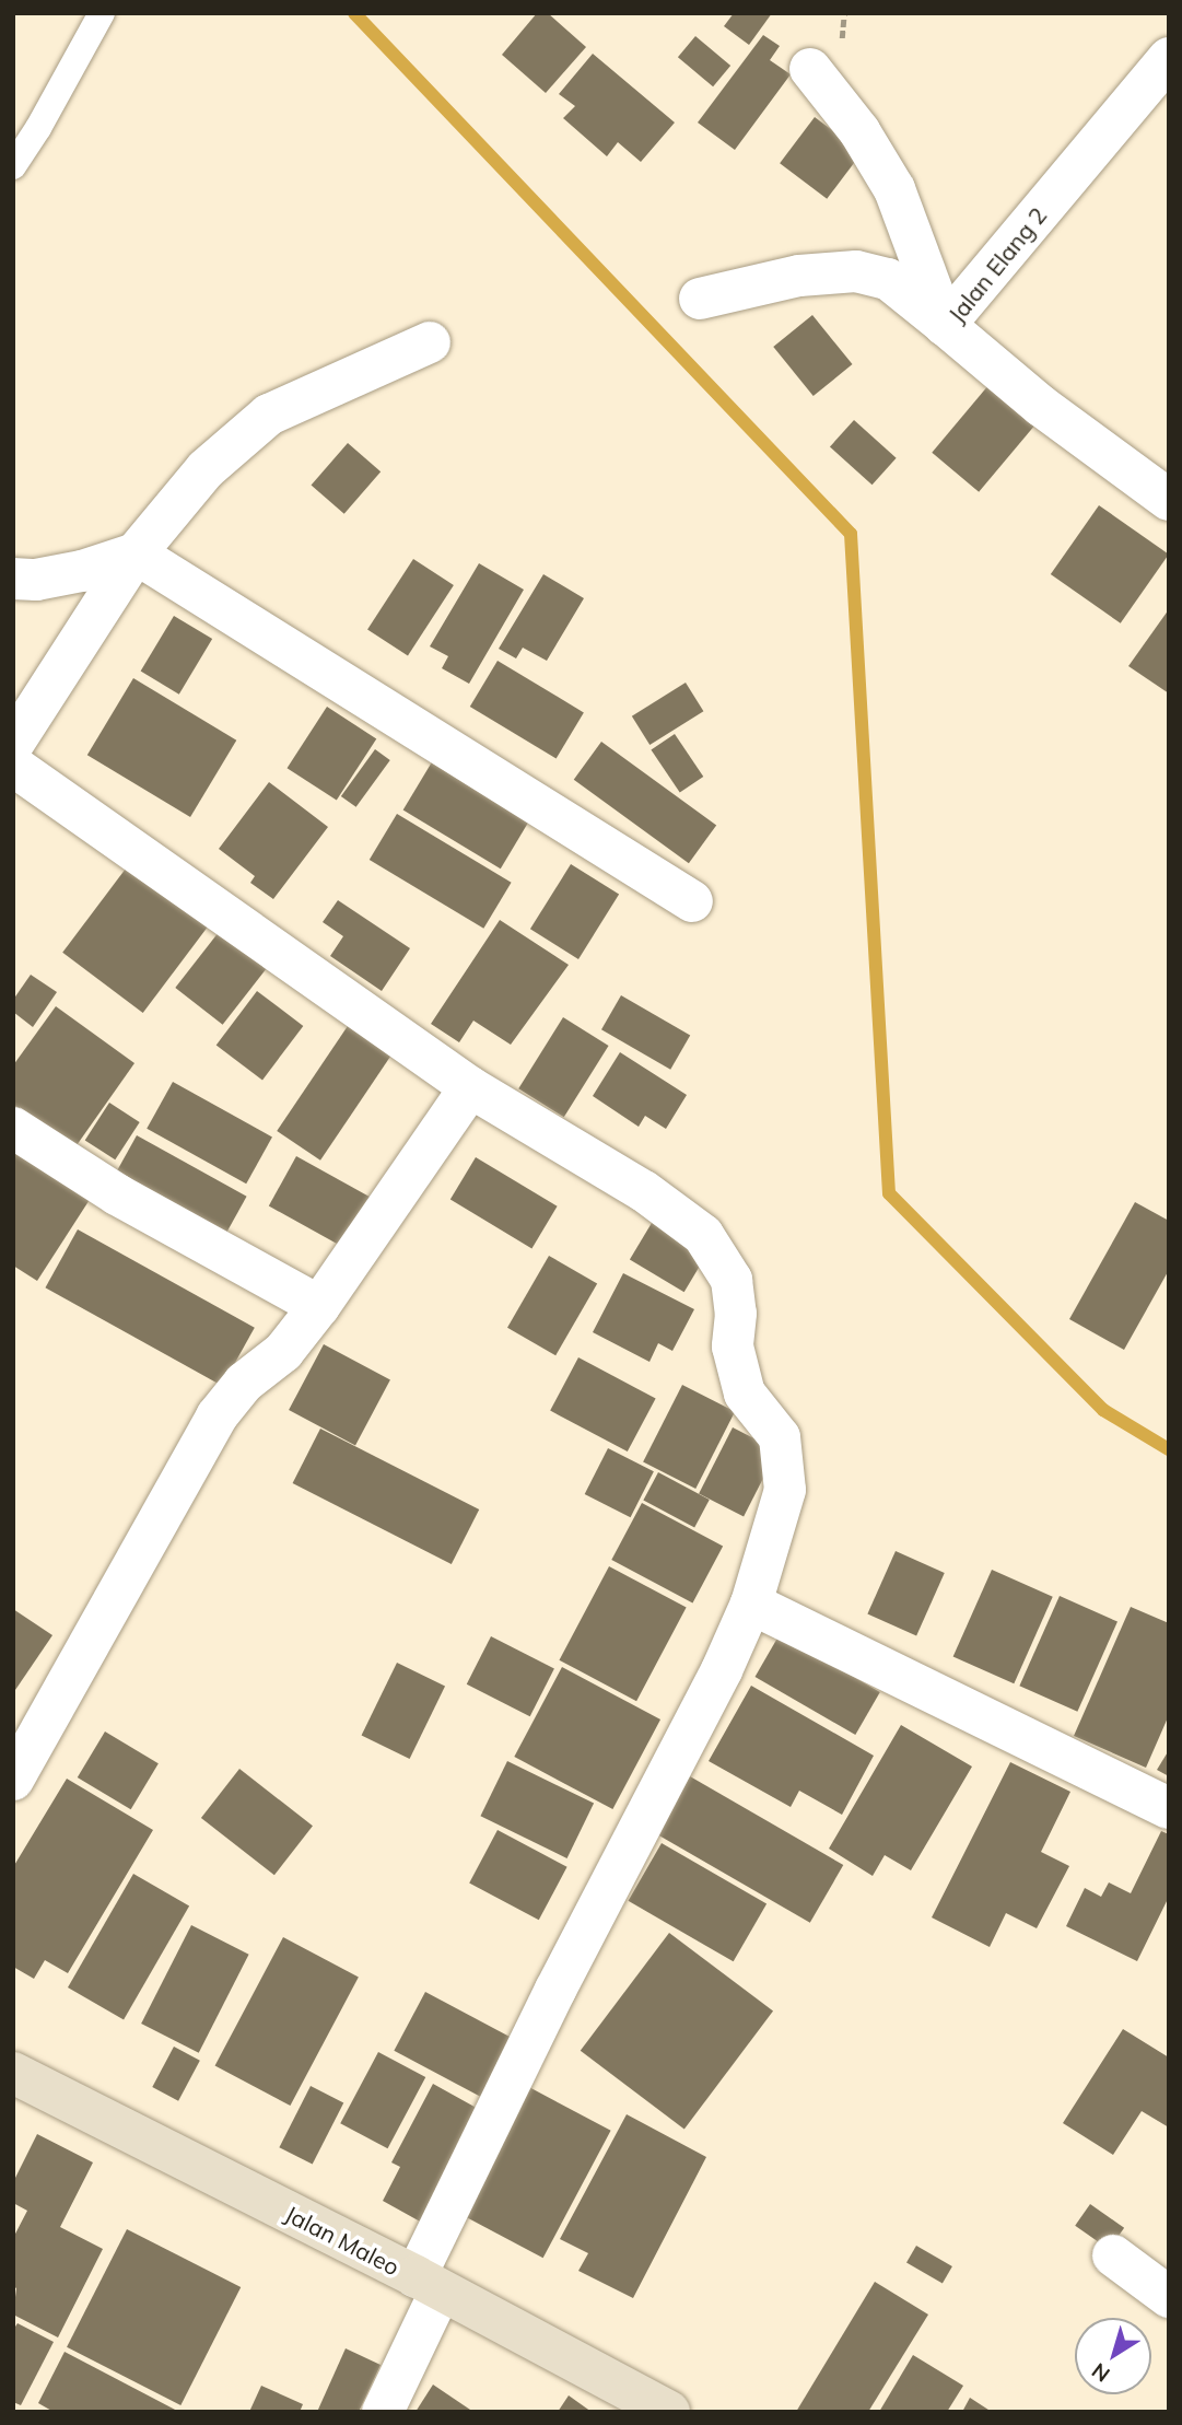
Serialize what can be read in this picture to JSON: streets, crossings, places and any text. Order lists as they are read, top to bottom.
{
  "streets": {
    "street": ["Jalan Elang 2", "Jalan Maleo"]
  },
  "north": "bottom left"
}
